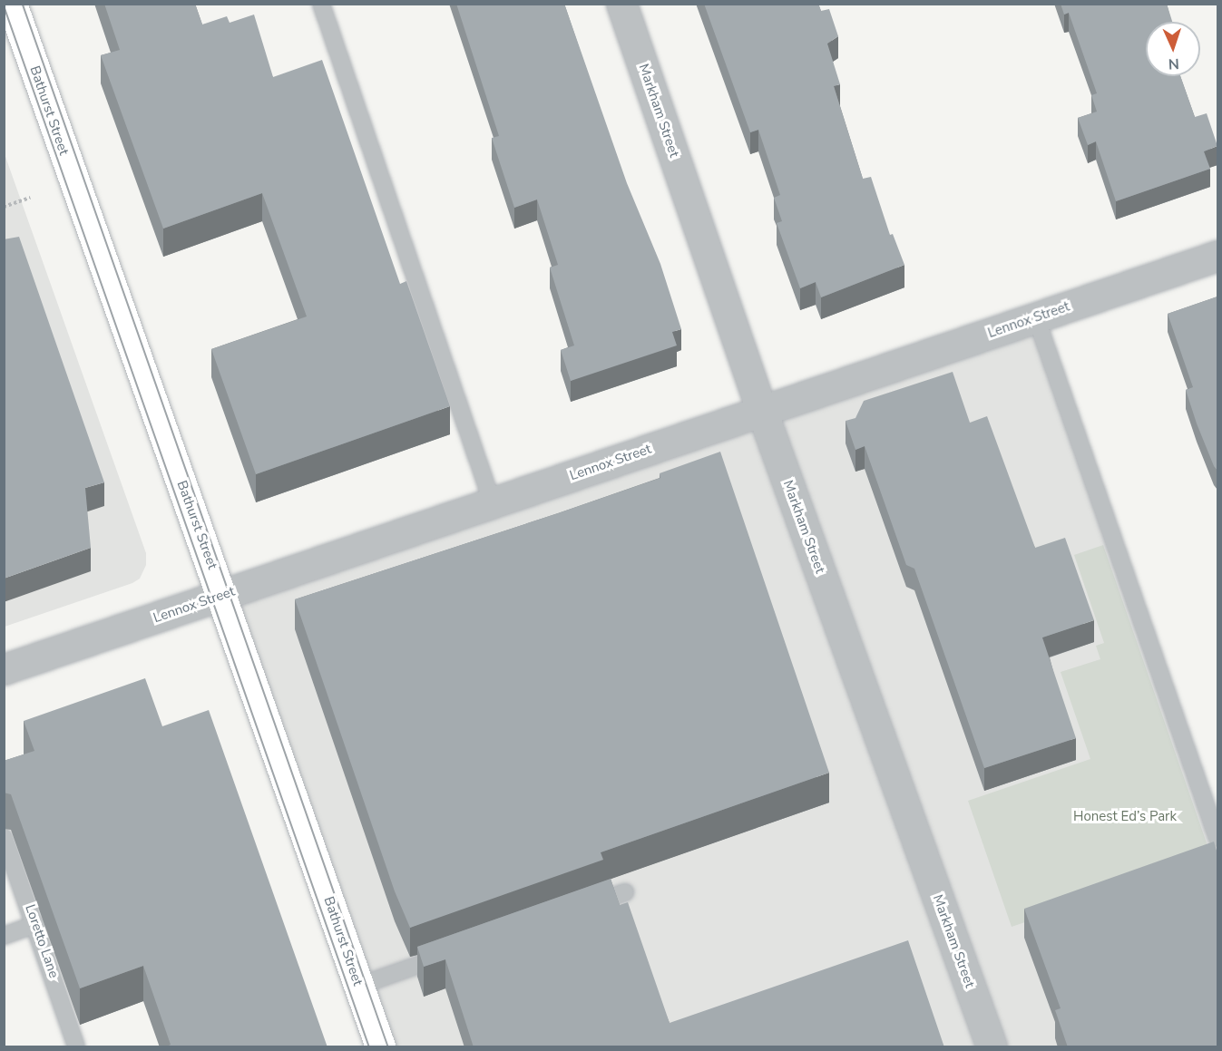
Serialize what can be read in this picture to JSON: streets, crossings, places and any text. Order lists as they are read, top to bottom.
{
  "streets": {
    "main road": ["Bathurst Street"],
    "street": ["Markham Street", "Lennox Street"],
    "lane": ["Loretto Lane"]
  },
  "crossings": [
    ["Bathurst Street", "Lennox Street"],
    ["Markham Street", "Lennox Street"]
  ],
  "parks": ["Honest Ed’s Park"],
  "north": "bottom"
}
